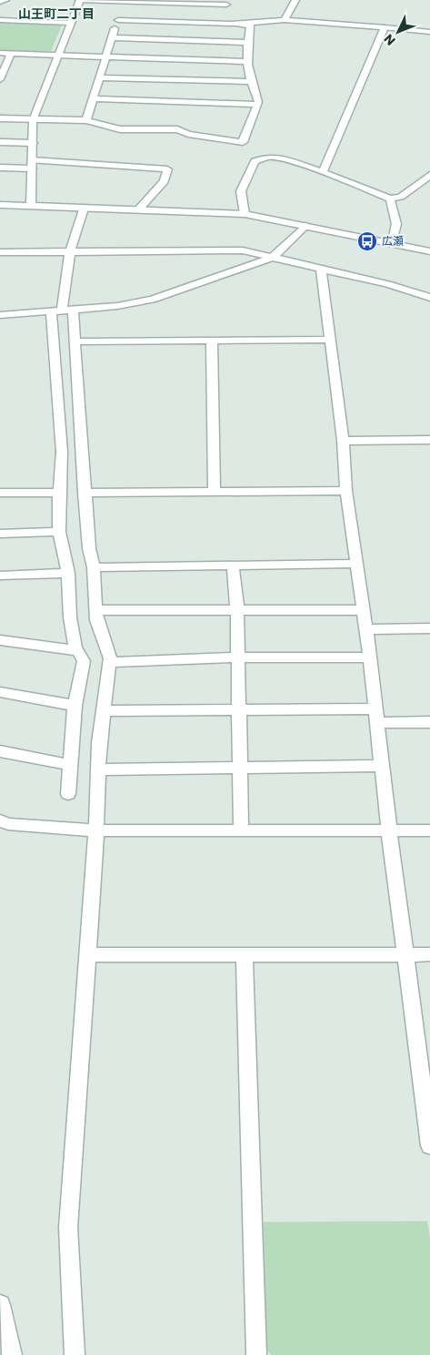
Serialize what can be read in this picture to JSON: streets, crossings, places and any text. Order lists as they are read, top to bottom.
{
  "districts": ["山王町二丁目"],
  "places": {
    "bus stop": ["広瀬"]
  },
  "north": "bottom left"
}
